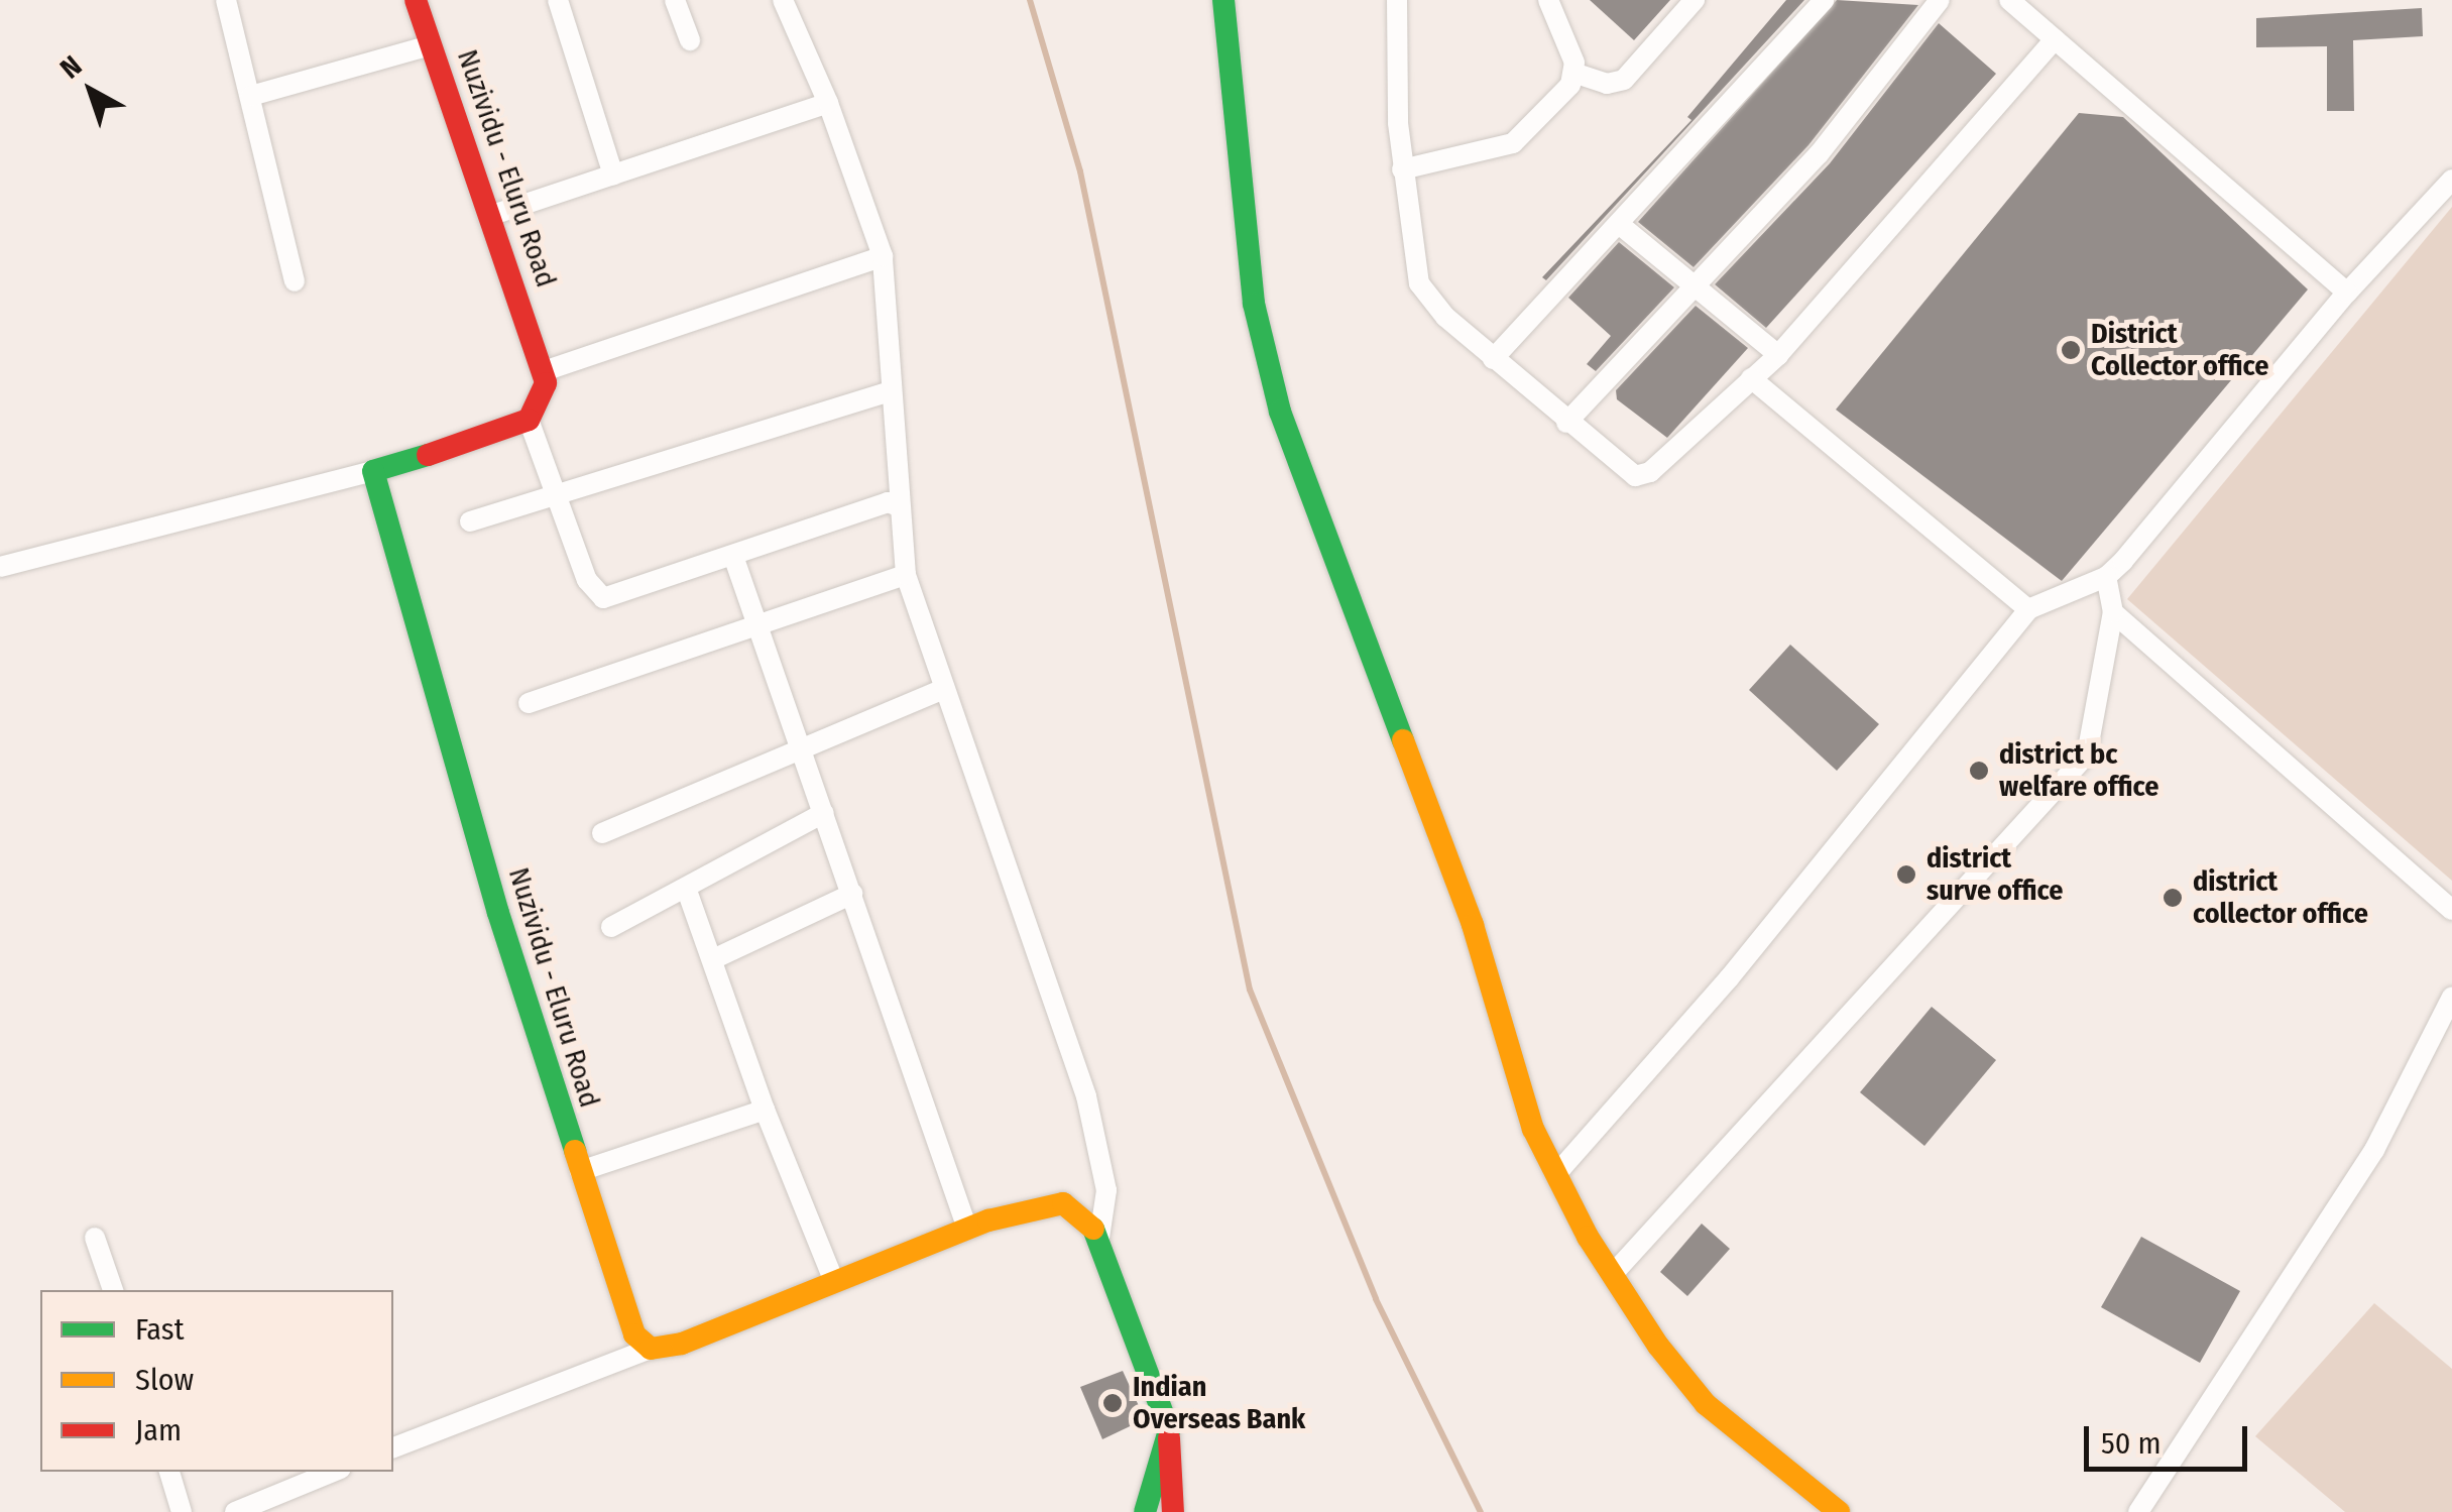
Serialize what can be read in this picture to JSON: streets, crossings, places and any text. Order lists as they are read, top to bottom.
{
  "streets": {
    "main road": ["Nuzividu - Eluru Road"]
  },
  "places": [
    "District Collector office",
    "district bc welfare office",
    "district surve office",
    "district collector office",
    "Indian Overseas Bank"
  ],
  "legend": ["Fast", "Slow", "Jam"],
  "scale_bar": "50 m",
  "north": "top left"
}
